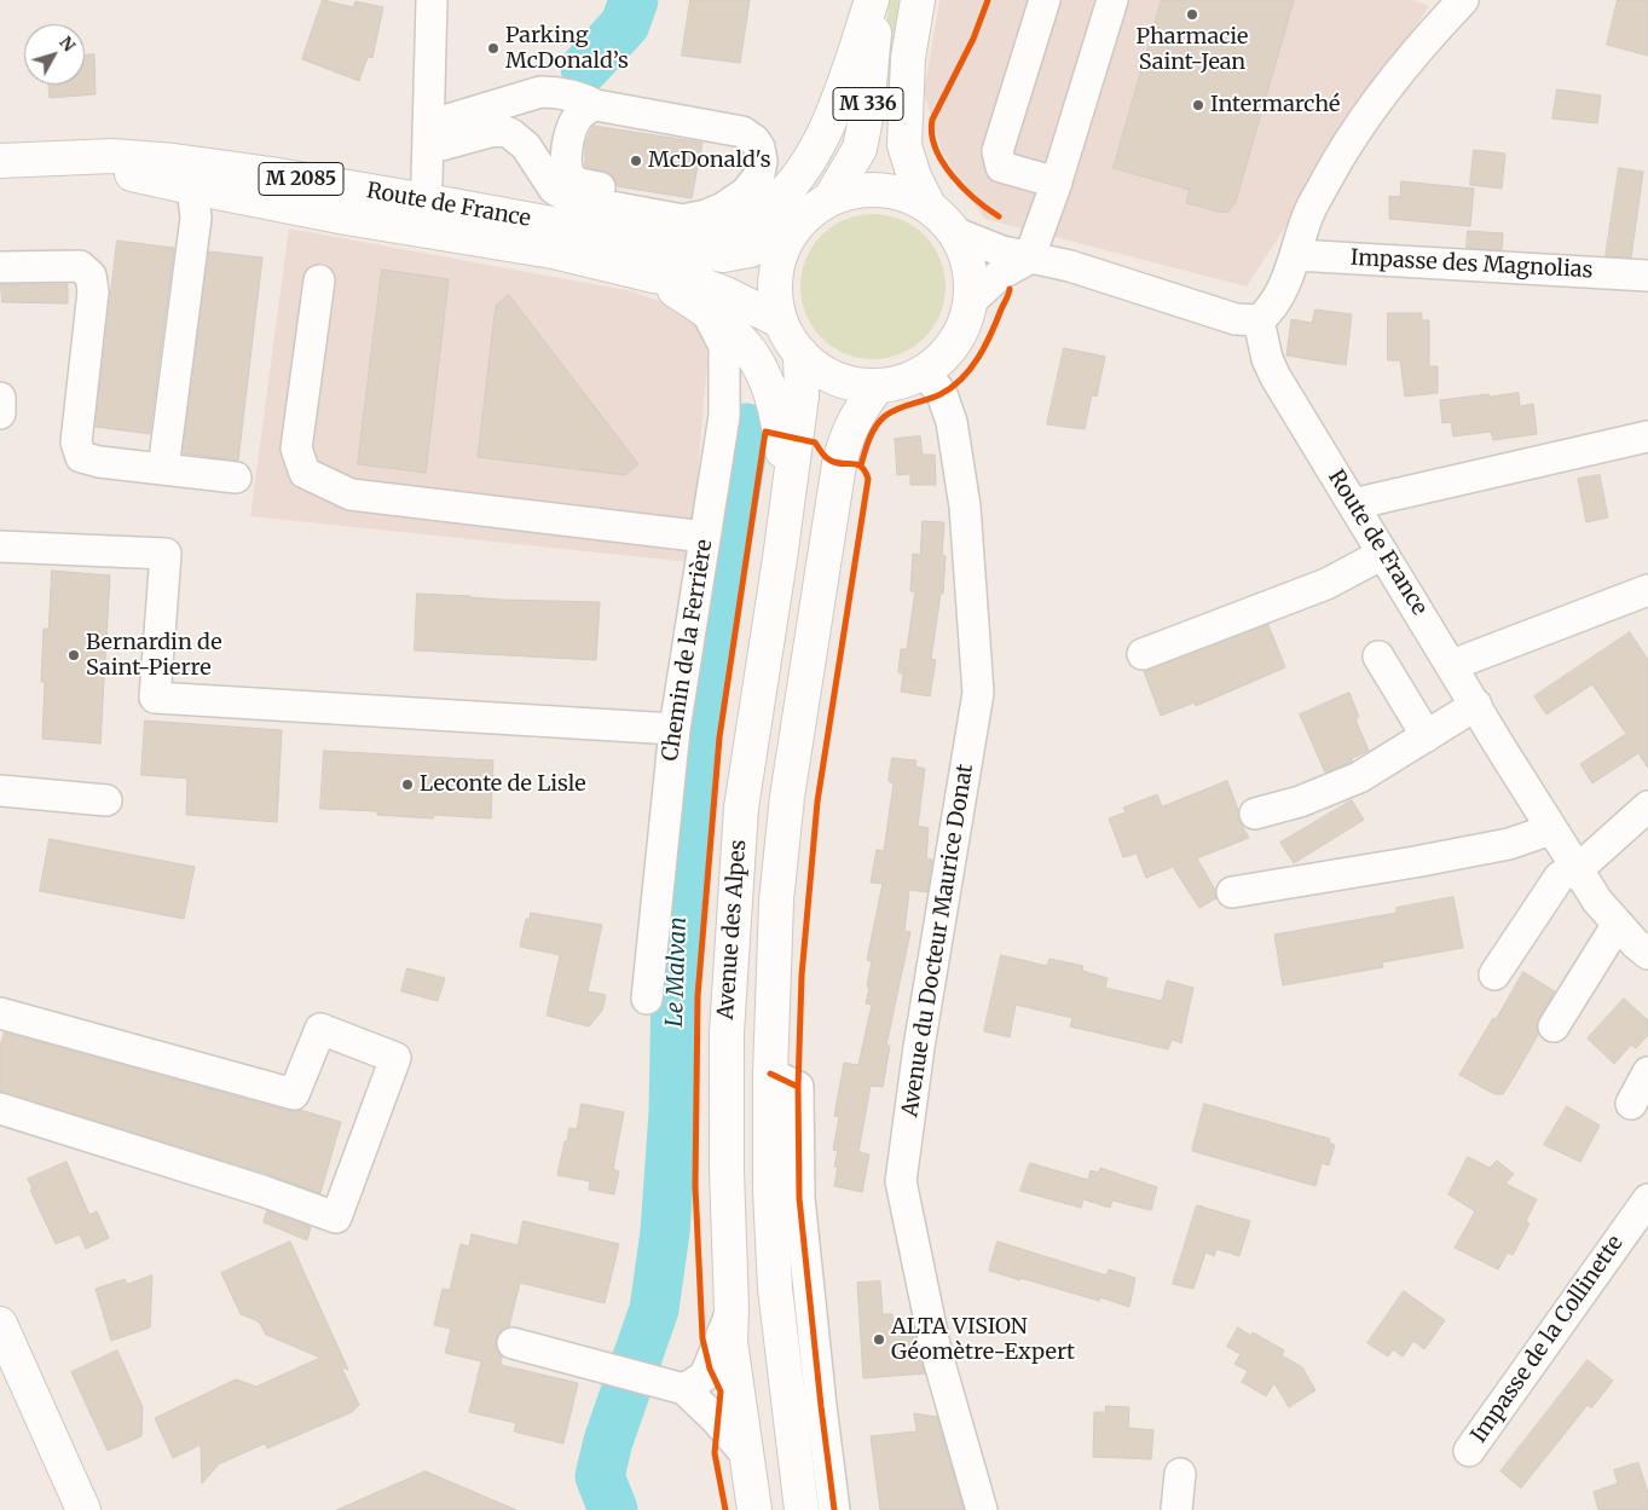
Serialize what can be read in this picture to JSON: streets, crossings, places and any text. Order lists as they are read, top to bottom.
{
  "streets": {
    "main road": [
      "M 336",
      "M 2085",
      "Route de France",
      "Avenue des Alpes"
    ],
    "street": [
      "Impasse des Magnolias",
      "Chemin de la Ferrière",
      "Avenue du Docteur Maurice Donat",
      "Impasse de la Collinette"
    ]
  },
  "crossings": [
    ["M 336", "Route de France"],
    ["M 336", "Avenue des Alpes"],
    ["M 336", "Avenue du Docteur Maurice Donat"],
    ["Route de France", "Avenue des Alpes"],
    ["Route de France", "Avenue du Docteur Maurice Donat"],
    ["Avenue des Alpes", "Avenue du Docteur Maurice Donat"]
  ],
  "water": ["Le Malvan"],
  "places": [
    "Pharmacie Saint-Jean",
    "Parking McDonald’s",
    "Intermarché",
    "McDonald's",
    "Bernardin de Saint-Pierre",
    "Leconte de Lisle",
    "ALTA VISION Géomètre-Expert"
  ],
  "north": "top right"
}
